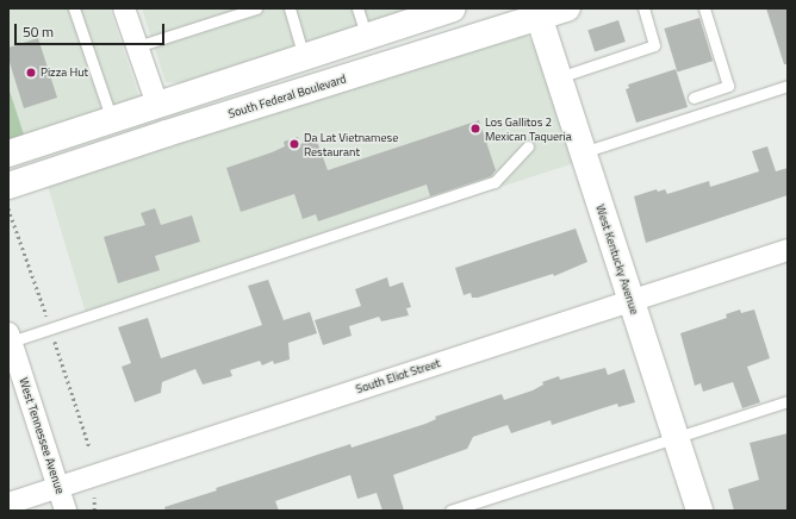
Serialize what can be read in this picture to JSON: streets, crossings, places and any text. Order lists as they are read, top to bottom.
{
  "streets": {
    "main road": ["South Federal Boulevard", "West Kentucky Avenue"],
    "street": ["South Eliot Street", "West Tennessee Avenue"]
  },
  "crossings": [
    ["South Federal Boulevard", "West Kentucky Avenue"],
    ["West Kentucky Avenue", "South Eliot Street"],
    ["South Eliot Street", "West Tennessee Avenue"]
  ],
  "places": ["Pizza Hut", "Los Gallitos 2 Mexican Taqueria", "Da Lat Vietnamese Restaurant"],
  "scale_bar": "50 m"
}
